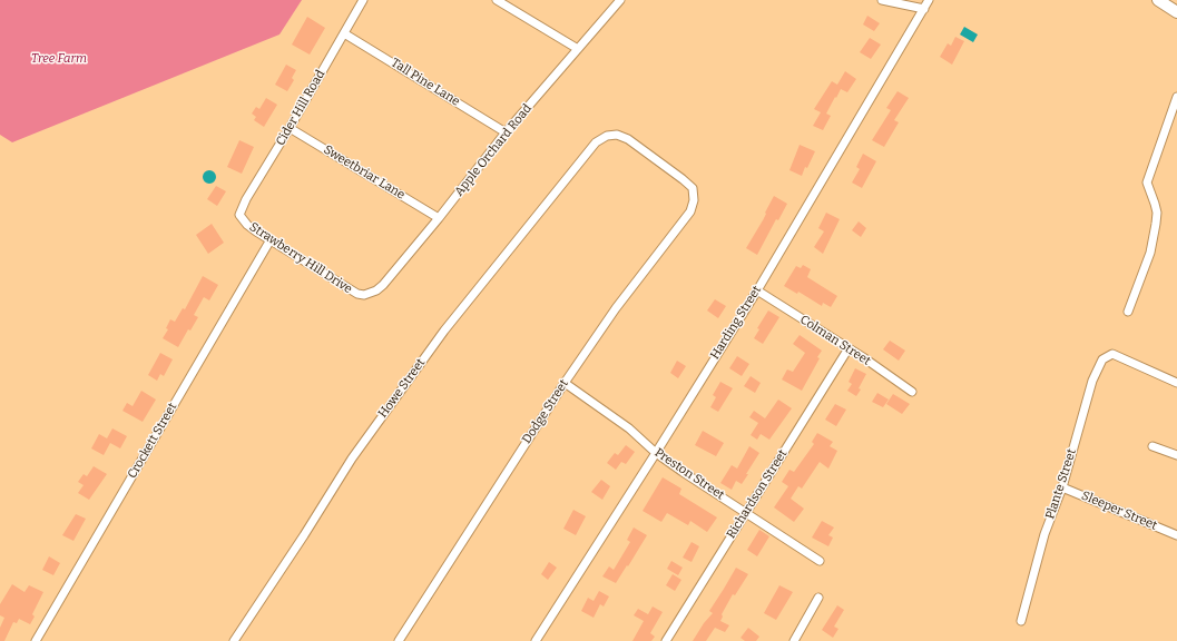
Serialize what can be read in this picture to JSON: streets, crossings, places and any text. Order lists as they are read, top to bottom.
{
  "streets": {
    "street": [
      "Tall Pine Lane",
      "Cider Hill Road",
      "Apple Orchard Road",
      "Sweetbriar Lane",
      "Strawberry Hill Drive",
      "Harding Street",
      "Colman Street",
      "Howe Street",
      "Dodge Street",
      "Crockett Street",
      "Preston Street",
      "Plante Street",
      "Richardson Street",
      "Sleeper Street"
    ]
  },
  "crossings": [
    ["Tall Pine Lane", "Cider Hill Road"],
    ["Tall Pine Lane", "Apple Orchard Road"],
    ["Cider Hill Road", "Sweetbriar Lane"],
    ["Cider Hill Road", "Strawberry Hill Drive"],
    ["Apple Orchard Road", "Sweetbriar Lane"],
    ["Apple Orchard Road", "Strawberry Hill Drive"],
    ["Strawberry Hill Drive", "Crockett Street"],
    ["Harding Street", "Colman Street"],
    ["Harding Street", "Preston Street"],
    ["Colman Street", "Richardson Street"],
    ["Howe Street", "Dodge Street"],
    ["Dodge Street", "Preston Street"],
    ["Preston Street", "Richardson Street"],
    ["Plante Street", "Sleeper Street"]
  ],
  "parks": ["Tree Farm"]
}
